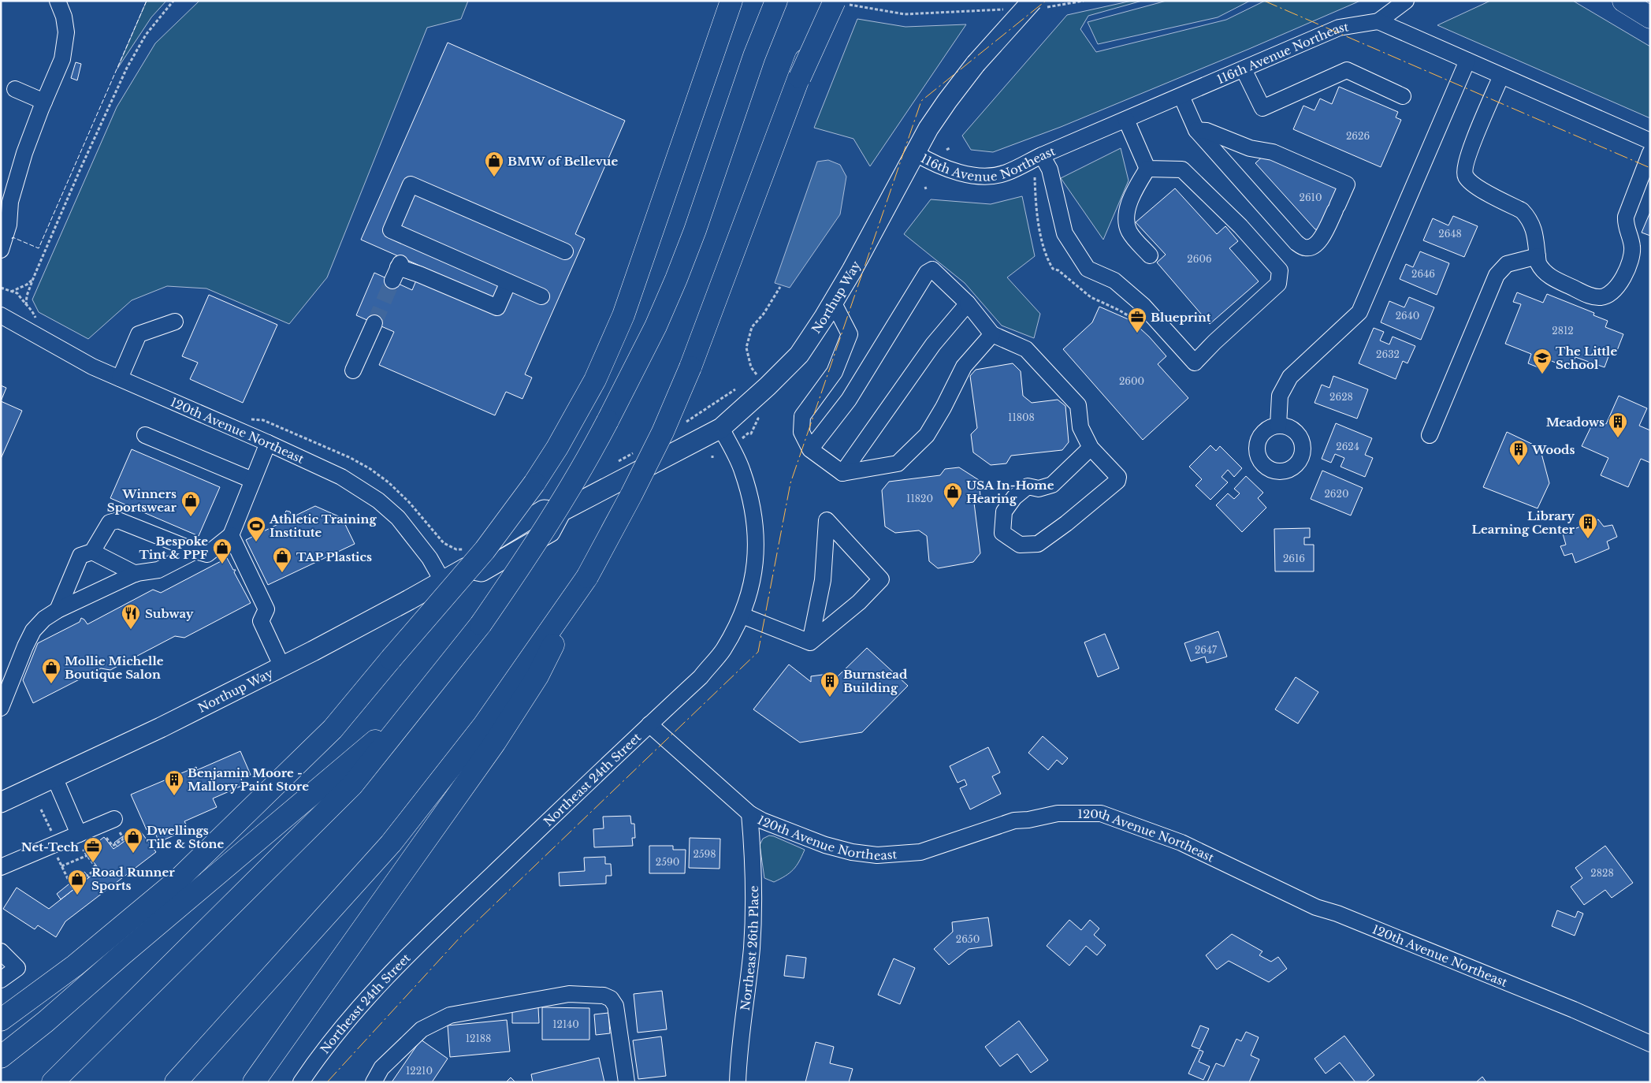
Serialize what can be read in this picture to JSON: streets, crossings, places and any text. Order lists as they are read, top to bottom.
{
  "streets": {
    "main road": ["Northup Way"],
    "street": [
      "116th Avenue Northeast",
      "120th Avenue Northeast",
      "Northeast 24th Street",
      "Northeast 26th Place"
    ]
  },
  "crossings": [
    ["116th Avenue Northeast", "Northup Way"],
    ["Northup Way", "120th Avenue Northeast"],
    ["Northup Way", "Northeast 24th Street"],
    ["120th Avenue Northeast", "Northeast 24th Street"],
    ["120th Avenue Northeast", "Northeast 26th Place"]
  ],
  "places": {
    "shop": [
      "BMW of Bellevue",
      "USA In-Home Hearing",
      "Winners Sportswear",
      "Bespoke Tint & PPF",
      "TAP Plastics",
      "Mollie Michelle Boutique Salon",
      "Dwellings Tile & Stone",
      "Road Runner Sports"
    ],
    "office": ["Blueprint", "Net-Tech"],
    "school or university": ["The Little School"],
    "building": [
      "Meadows",
      "Woods",
      "Library Learning Center",
      "Burnstead Building",
      "Benjamin Moore - Mallory Paint Store"
    ],
    "sports": ["Athletic Training Institute"],
    "restaurant": ["Subway"]
  },
  "house_numbers": [
    "2626",
    "2610",
    "2648",
    "2606",
    "2646",
    "2640",
    "2812",
    "2632",
    "2600",
    "2628",
    "11808",
    "2624",
    "2620",
    "11820",
    "2616",
    "2647",
    "2598",
    "2590",
    "2828",
    "2650",
    "12140",
    "12188",
    "12210"
  ]
}
